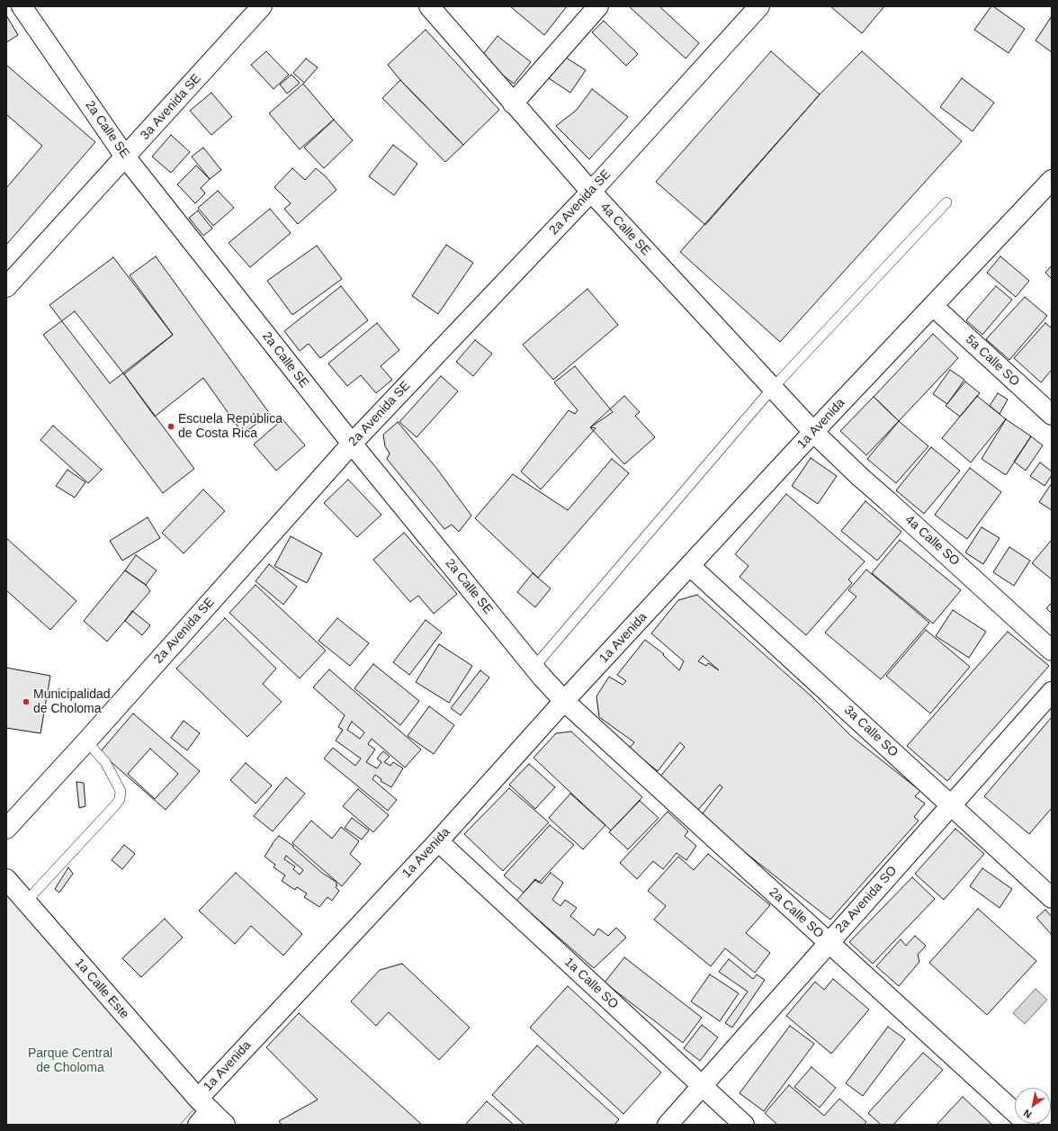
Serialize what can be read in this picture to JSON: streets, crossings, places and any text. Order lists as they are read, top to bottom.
{
  "streets": {
    "street": [
      "3a Avenida SE",
      "2a Calle SE",
      "2a Avenida SE",
      "4a Calle SE",
      "5a Calle SO",
      "1a Avenida",
      "4a Calle SO",
      "3a Calle SO",
      "2a Avenida SO",
      "2a Calle SO",
      "1a Calle SO",
      "1a Calle Este"
    ]
  },
  "crossings": [
    ["3a Avenida SE", "2a Calle SE"],
    ["2a Calle SE", "2a Avenida SE"],
    ["2a Calle SE", "1a Avenida"],
    ["2a Calle SE", "2a Calle SO"],
    ["2a Avenida SE", "4a Calle SE"],
    ["4a Calle SE", "1a Avenida"],
    ["4a Calle SE", "4a Calle SO"],
    ["5a Calle SO", "1a Avenida"],
    ["1a Avenida", "4a Calle SO"],
    ["1a Avenida", "3a Calle SO"],
    ["1a Avenida", "2a Calle SO"],
    ["1a Avenida", "1a Calle SO"],
    ["1a Avenida", "1a Calle Este"],
    ["3a Calle SO", "2a Avenida SO"],
    ["2a Avenida SO", "2a Calle SO"],
    ["2a Avenida SO", "1a Calle SO"]
  ],
  "parks": ["Parque Central de Choloma"],
  "places": ["Escuela República de Costa Rica", "Municipalidad de Choloma"],
  "north": "bottom left"
}
